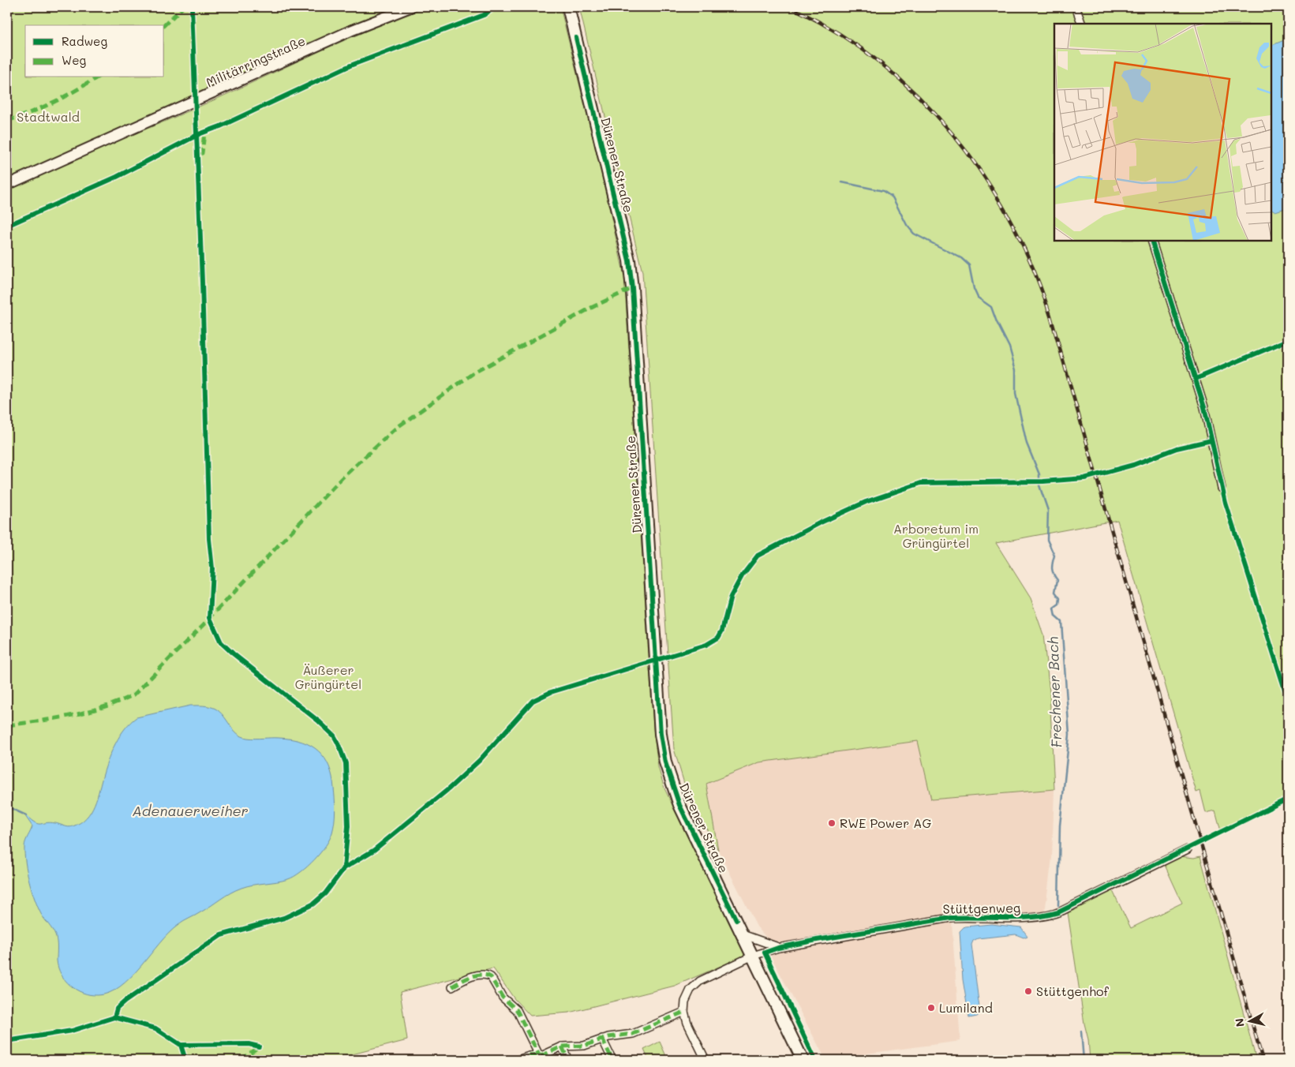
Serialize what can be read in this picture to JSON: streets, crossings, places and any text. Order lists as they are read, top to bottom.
{
  "streets": {
    "main road": ["Militärringstraße", "Dürener Straße"],
    "street": ["Stüttgenweg"]
  },
  "crossings": [
    ["Dürener Straße", "Stüttgenweg"]
  ],
  "water": ["Frechener Bach", "Adenauerweiher"],
  "parks": ["Stadtwald", "Arboretum im Grüngürtel", "Äußerer Grüngürtel"],
  "places": ["RWE Power AG", "Stüttgenhof", "Lumiland"],
  "legend": ["Radweg", "Weg"],
  "north": "left"
}
